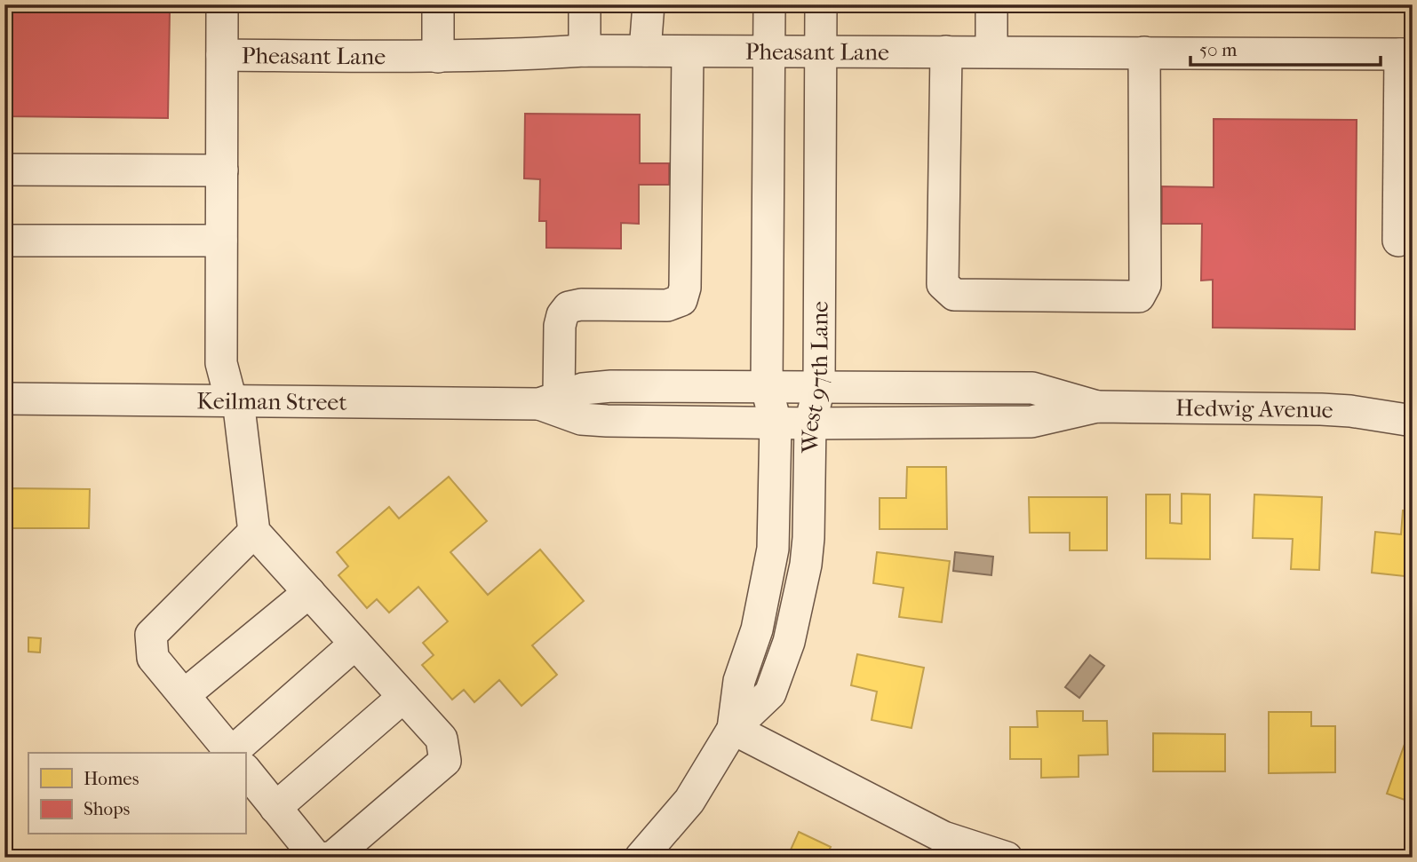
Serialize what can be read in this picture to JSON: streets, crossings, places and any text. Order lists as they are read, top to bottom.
{
  "streets": {
    "street": [
      "Pheasant Lane",
      "West 97th Lane",
      "Keilman Street",
      "Hedwig Avenue"
    ]
  },
  "crossings": [
    ["Pheasant Lane", "West 97th Lane"],
    ["West 97th Lane", "Keilman Street"],
    ["West 97th Lane", "Hedwig Avenue"],
    ["Keilman Street", "Hedwig Avenue"]
  ],
  "legend": ["Homes", "Shops"],
  "scale_bar": "50 m"
}
